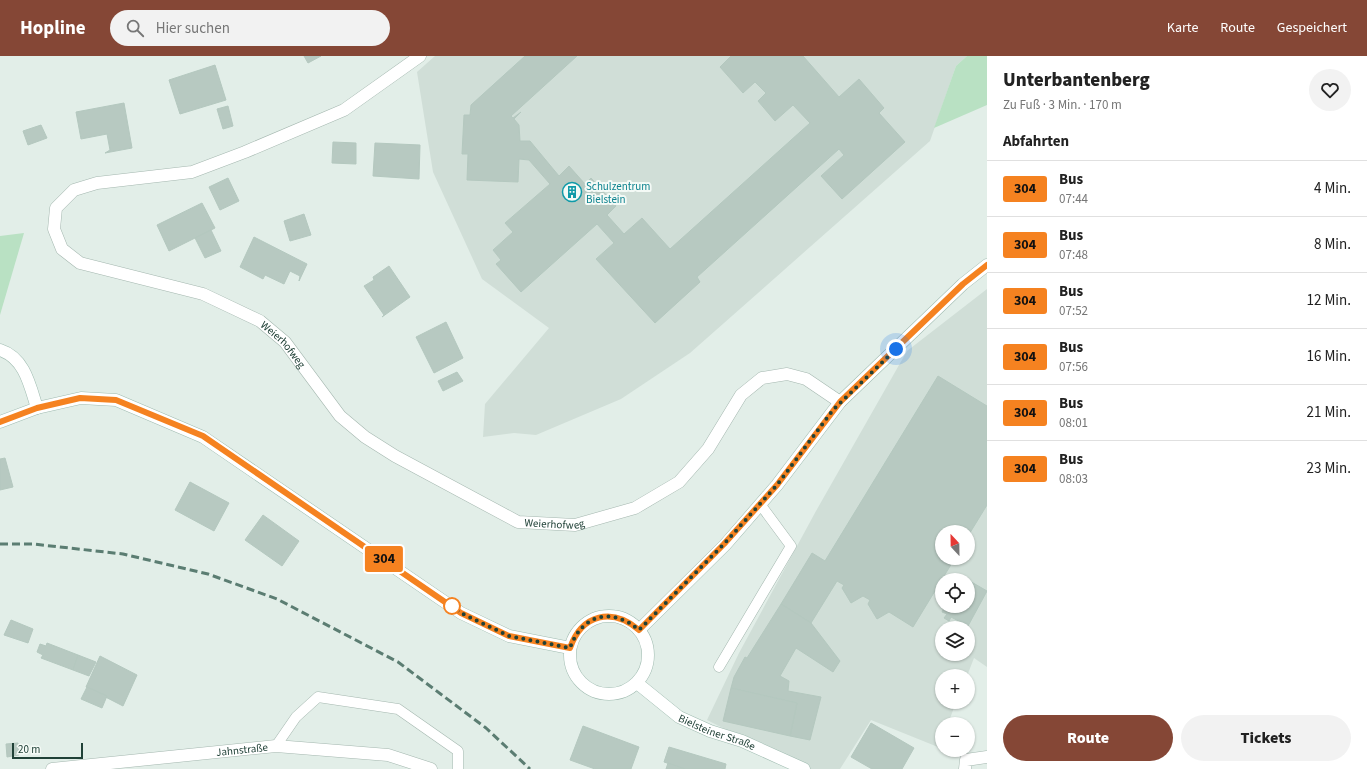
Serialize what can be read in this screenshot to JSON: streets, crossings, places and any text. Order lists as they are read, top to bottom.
{
  "streets": {
    "street": ["Weierhofweg", "Bielsteiner Straße", "Jahnstraße"]
  },
  "places": {
    "building": ["Schulzentrum Bielstein"]
  },
  "lines": ["bus line 304"],
  "scale_bar": "20 m",
  "north": "top",
  "page": {
    "header": "Hopline",
    "search": "Hier suchen",
    "nav": ["Karte", "Route", "Gespeichert"],
    "on_map": "304",
    "heading": [
      ["Unterbantenberg", "Zu Fuß · 3 Min. · 170 m"],
      "Abfahrten"
    ],
    "list": [
      {
        "mark": "304",
        "name": "Bus",
        "note": "07:44",
        "value": "4 Min."
      },
      {
        "mark": "304",
        "name": "Bus",
        "note": "07:48",
        "value": "8 Min."
      },
      {
        "mark": "304",
        "name": "Bus",
        "note": "07:52",
        "value": "12 Min."
      },
      {
        "mark": "304",
        "name": "Bus",
        "note": "07:56",
        "value": "16 Min."
      },
      {
        "mark": "304",
        "name": "Bus",
        "note": "08:01",
        "value": "21 Min."
      },
      {
        "mark": "304",
        "name": "Bus",
        "note": "08:03",
        "value": "23 Min."
      }
    ],
    "map_buttons": ["+", "−"],
    "buttons": ["Route", "Tickets"],
    "scale": "20 m"
  }
}
